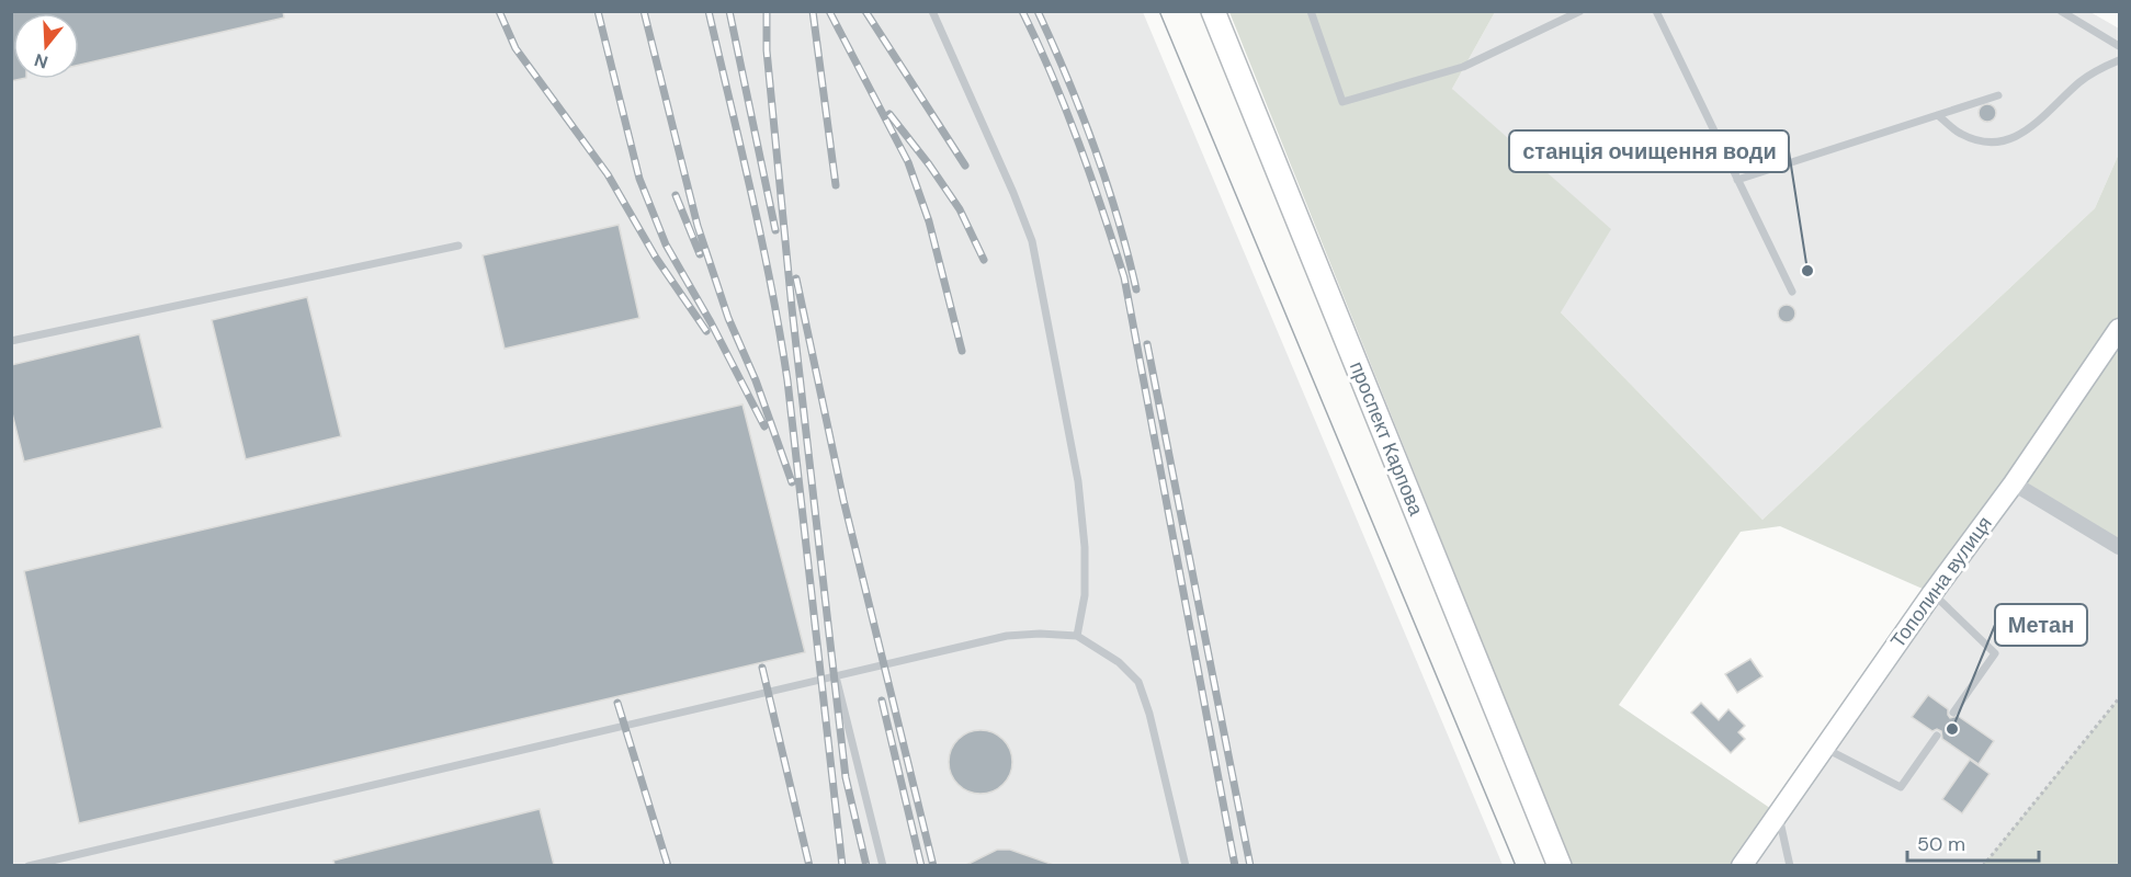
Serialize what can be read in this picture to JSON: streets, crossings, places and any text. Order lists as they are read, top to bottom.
{
  "streets": {
    "main road": ["проспект Карпова", "Тополина вулиця"]
  },
  "places": ["станція очищення води", "Метан"],
  "scale_bar": "50 m",
  "north": "bottom"
}
